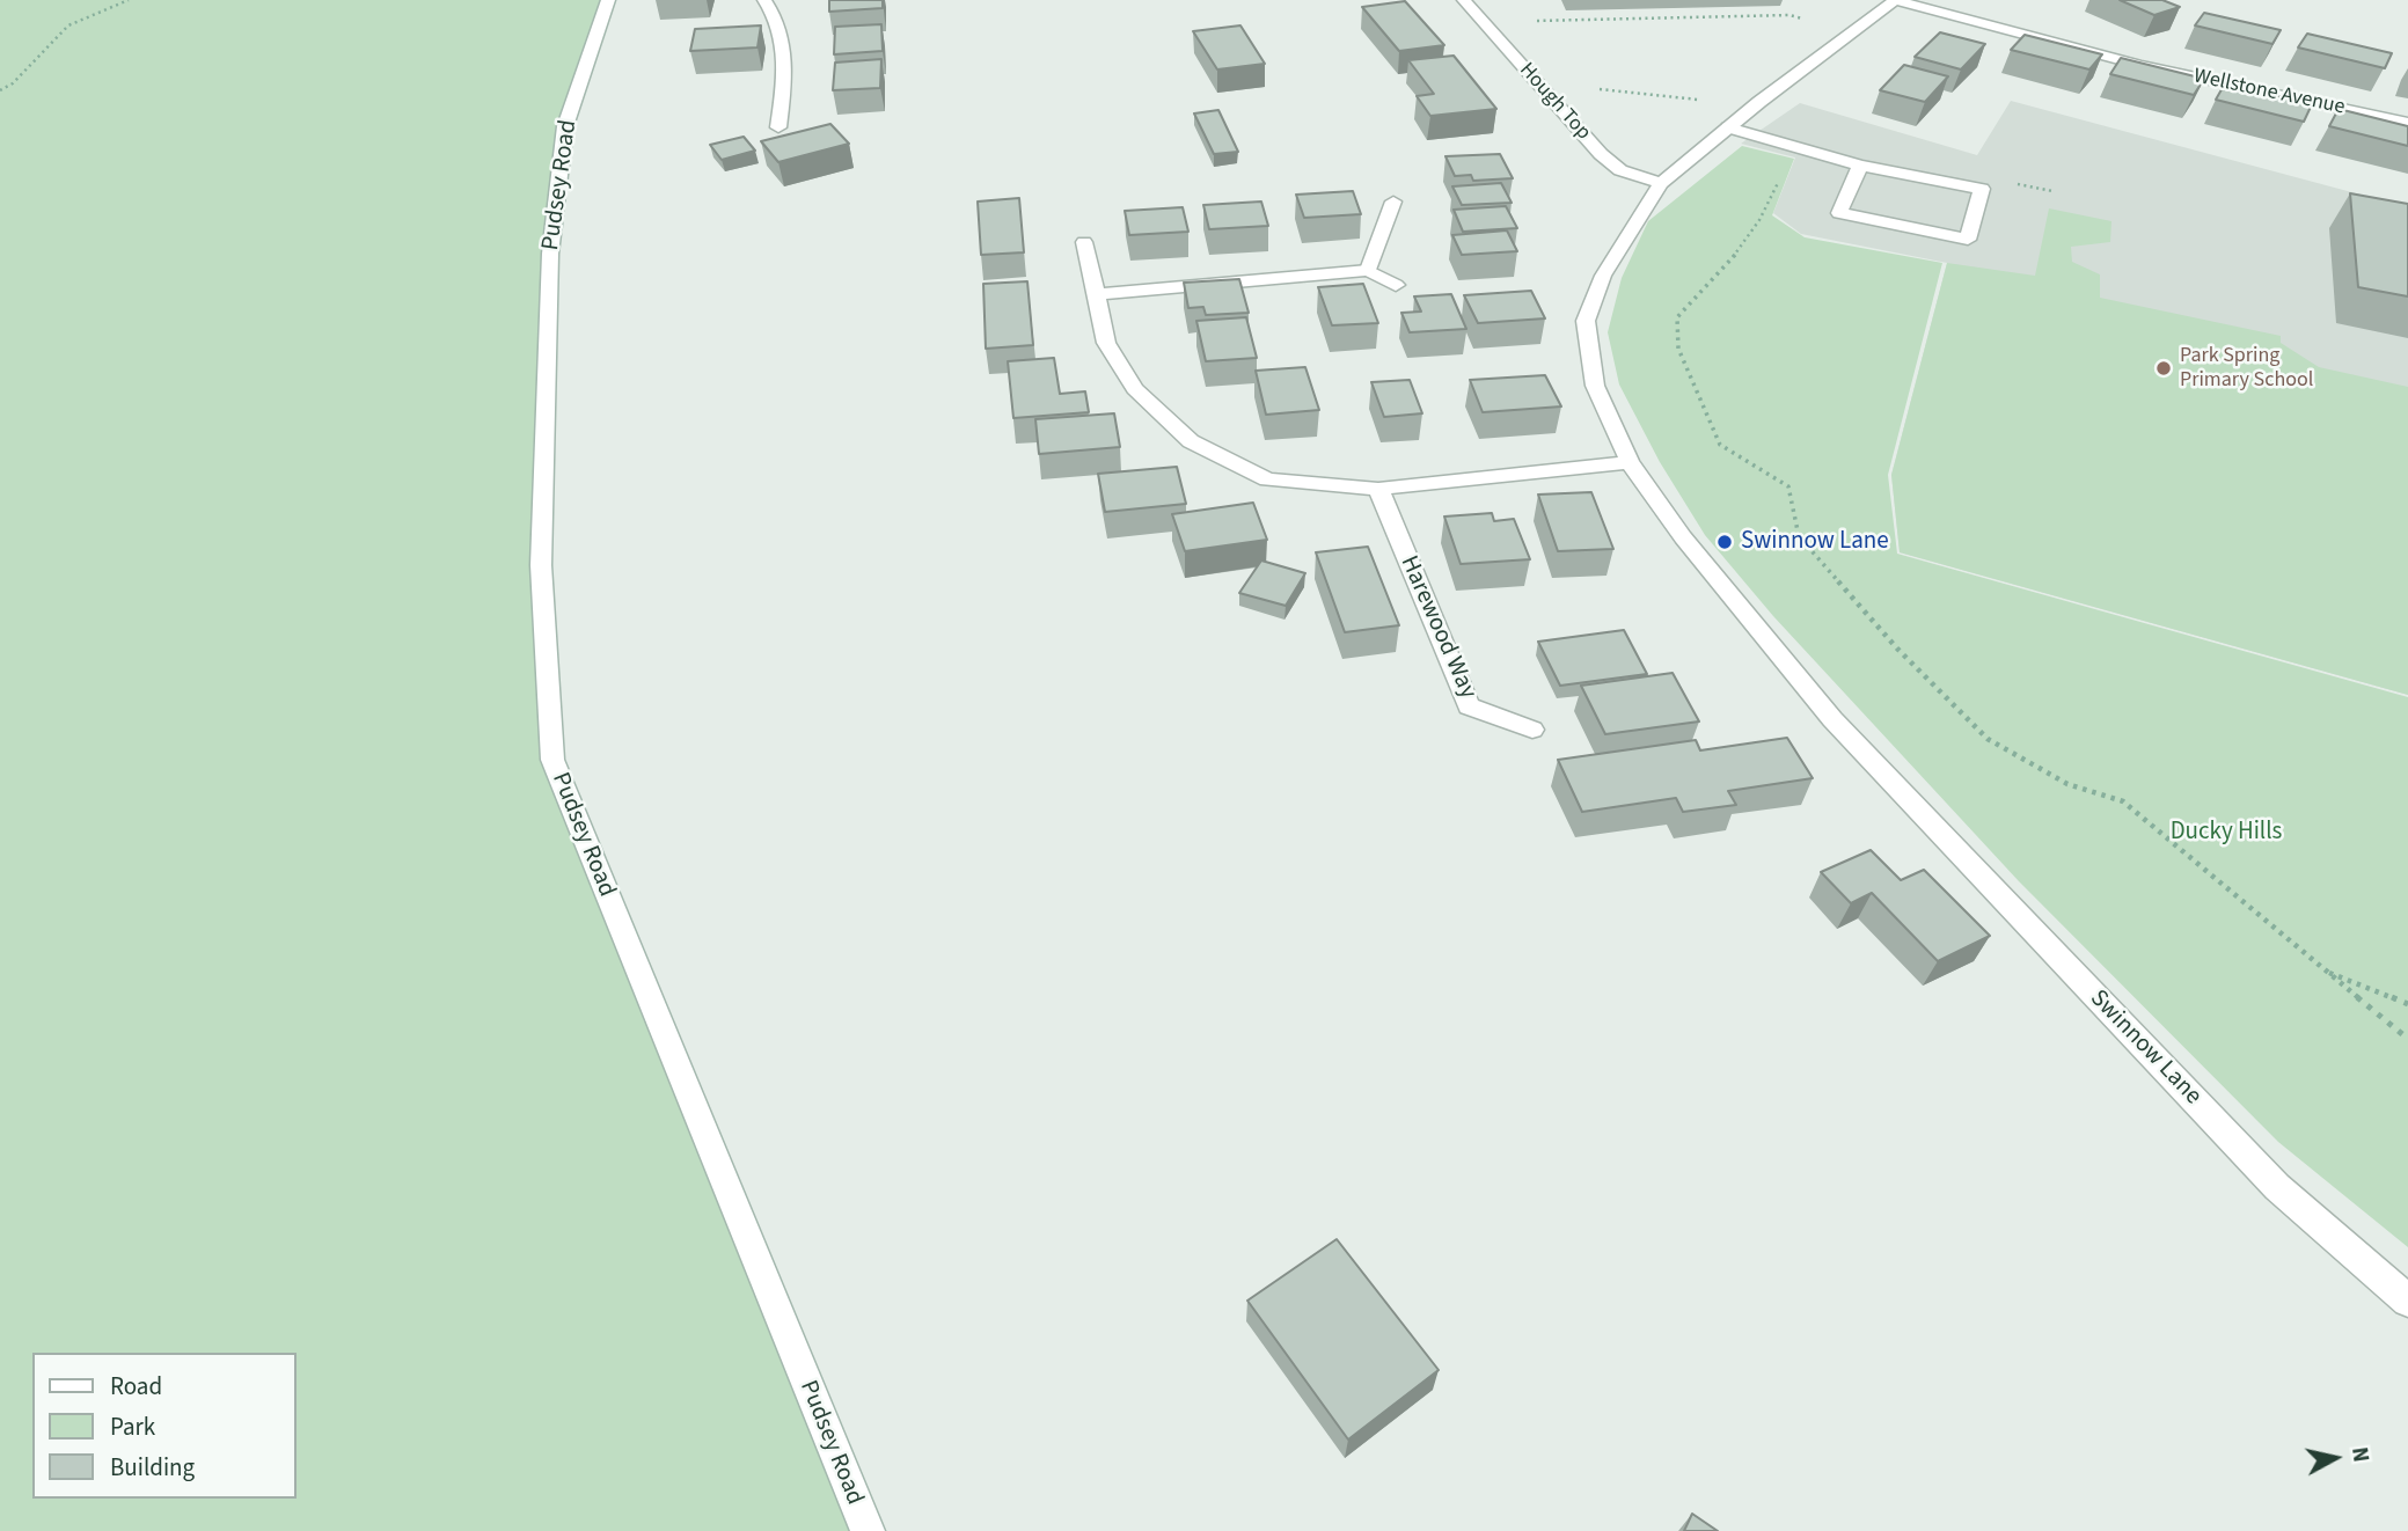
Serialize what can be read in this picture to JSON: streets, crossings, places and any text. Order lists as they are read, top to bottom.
{
  "streets": {
    "street": [
      "Wellstone Avenue",
      "Hough Top",
      "Pudsey Road",
      "Harewood Way",
      "Swinnow Lane"
    ]
  },
  "crossings": [
    ["Wellstone Avenue", "Swinnow Lane"],
    ["Hough Top", "Swinnow Lane"]
  ],
  "parks": ["Ducky Hills"],
  "places": ["Park Spring Primary School", "Swinnow Lane"],
  "legend": ["Road", "Park", "Building"],
  "north": "right"
}
